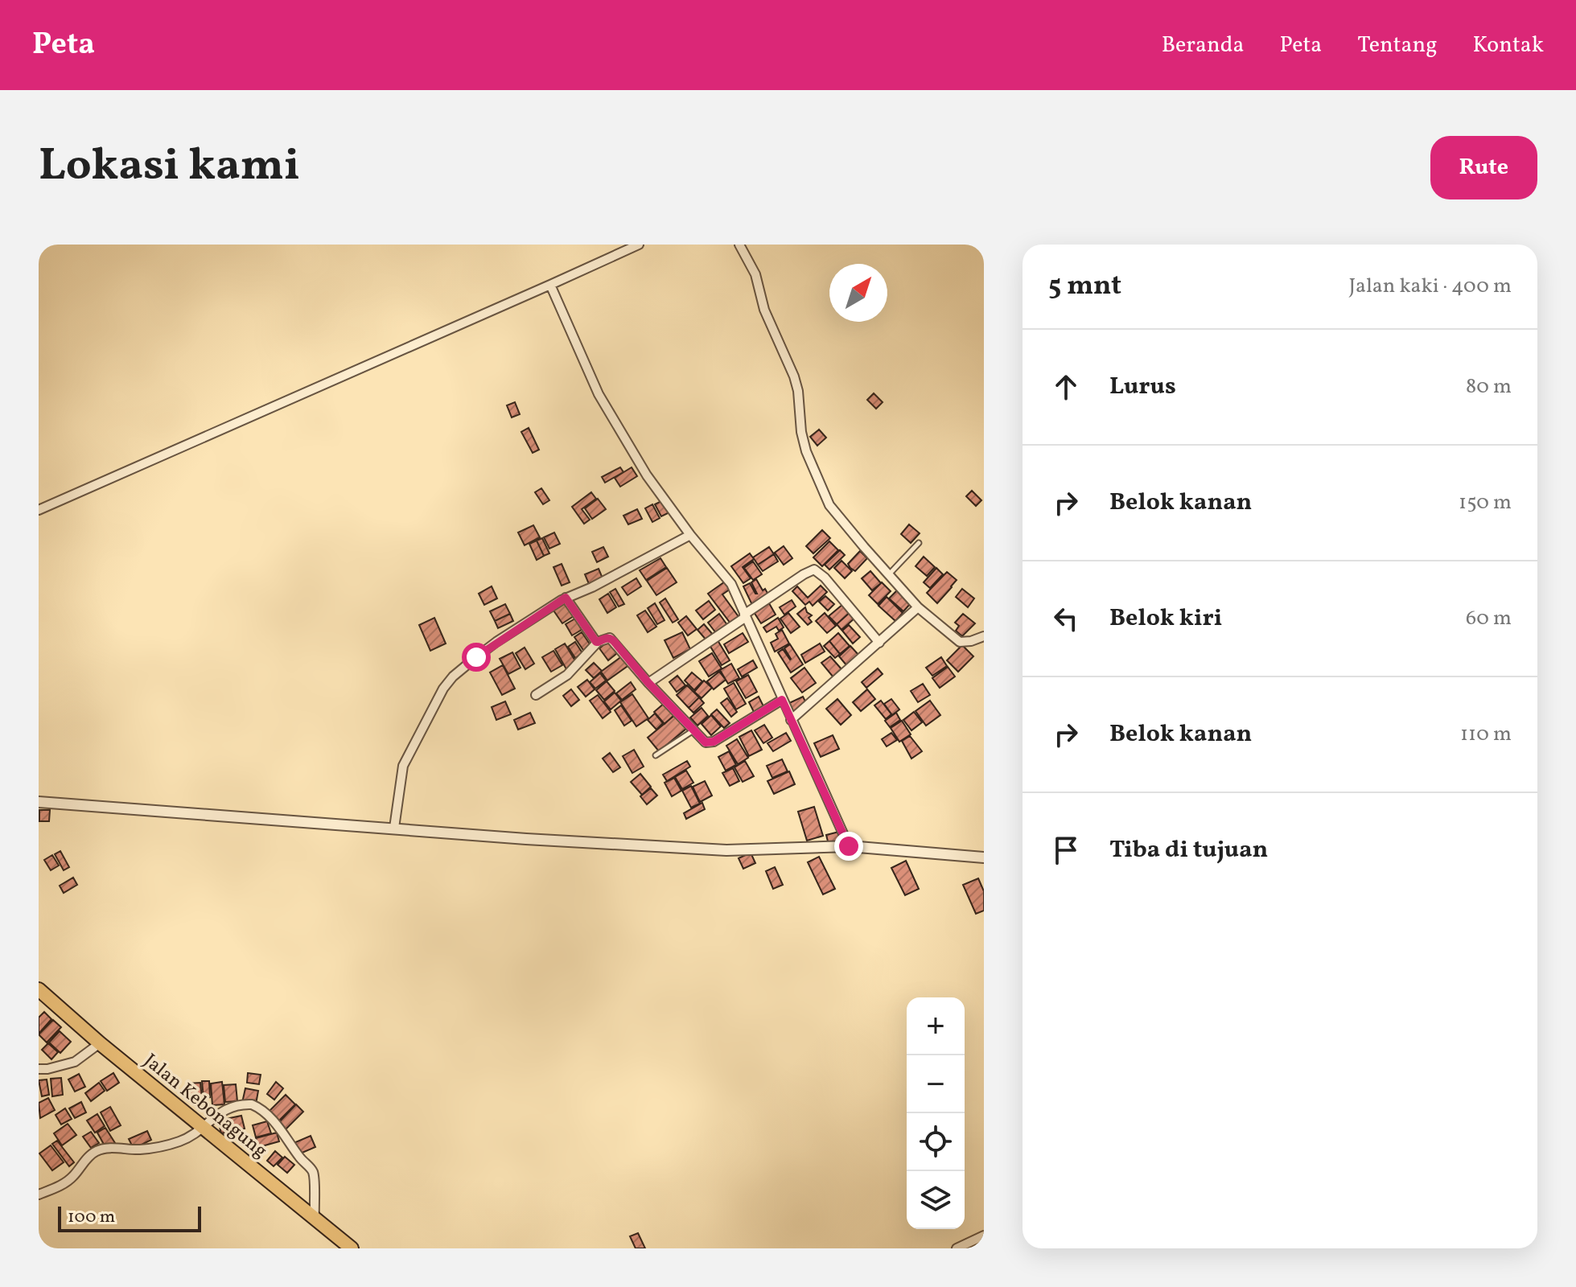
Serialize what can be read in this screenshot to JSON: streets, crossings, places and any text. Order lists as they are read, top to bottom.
{
  "streets": {
    "main road": ["Jalan Kebonagung"]
  },
  "scale_bar": "100 m",
  "north": "top right",
  "page": {
    "header": "Peta",
    "nav": [
      "Beranda",
      "Peta",
      "Tentang",
      "Kontak"
    ],
    "title": "Lokasi kami",
    "buttons": "Rute",
    "heading": ["5 mnt", "Jalan kaki · 400 m"],
    "list": [
      ["Lurus", "80 m"],
      ["Belok kanan", "150 m"],
      ["Belok kiri", "60 m"],
      ["Belok kanan", "110 m"],
      "Tiba di tujuan"
    ],
    "map_buttons": ["+", "−"],
    "scale": "100 m"
  }
}
